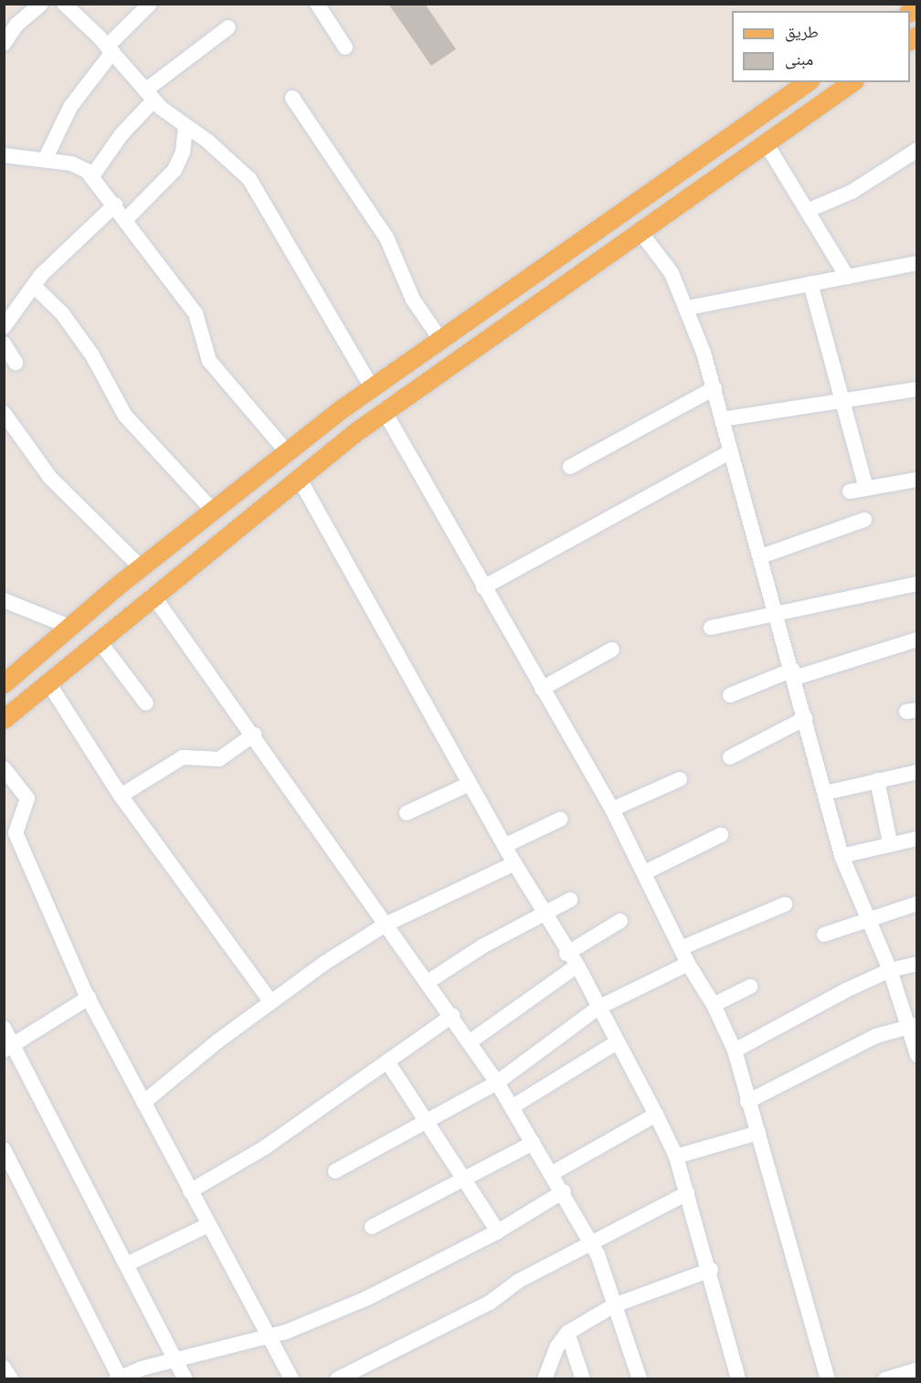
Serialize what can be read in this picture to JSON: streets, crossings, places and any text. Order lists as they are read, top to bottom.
{
  "legend": ["طريق", "مبنى"]
}
